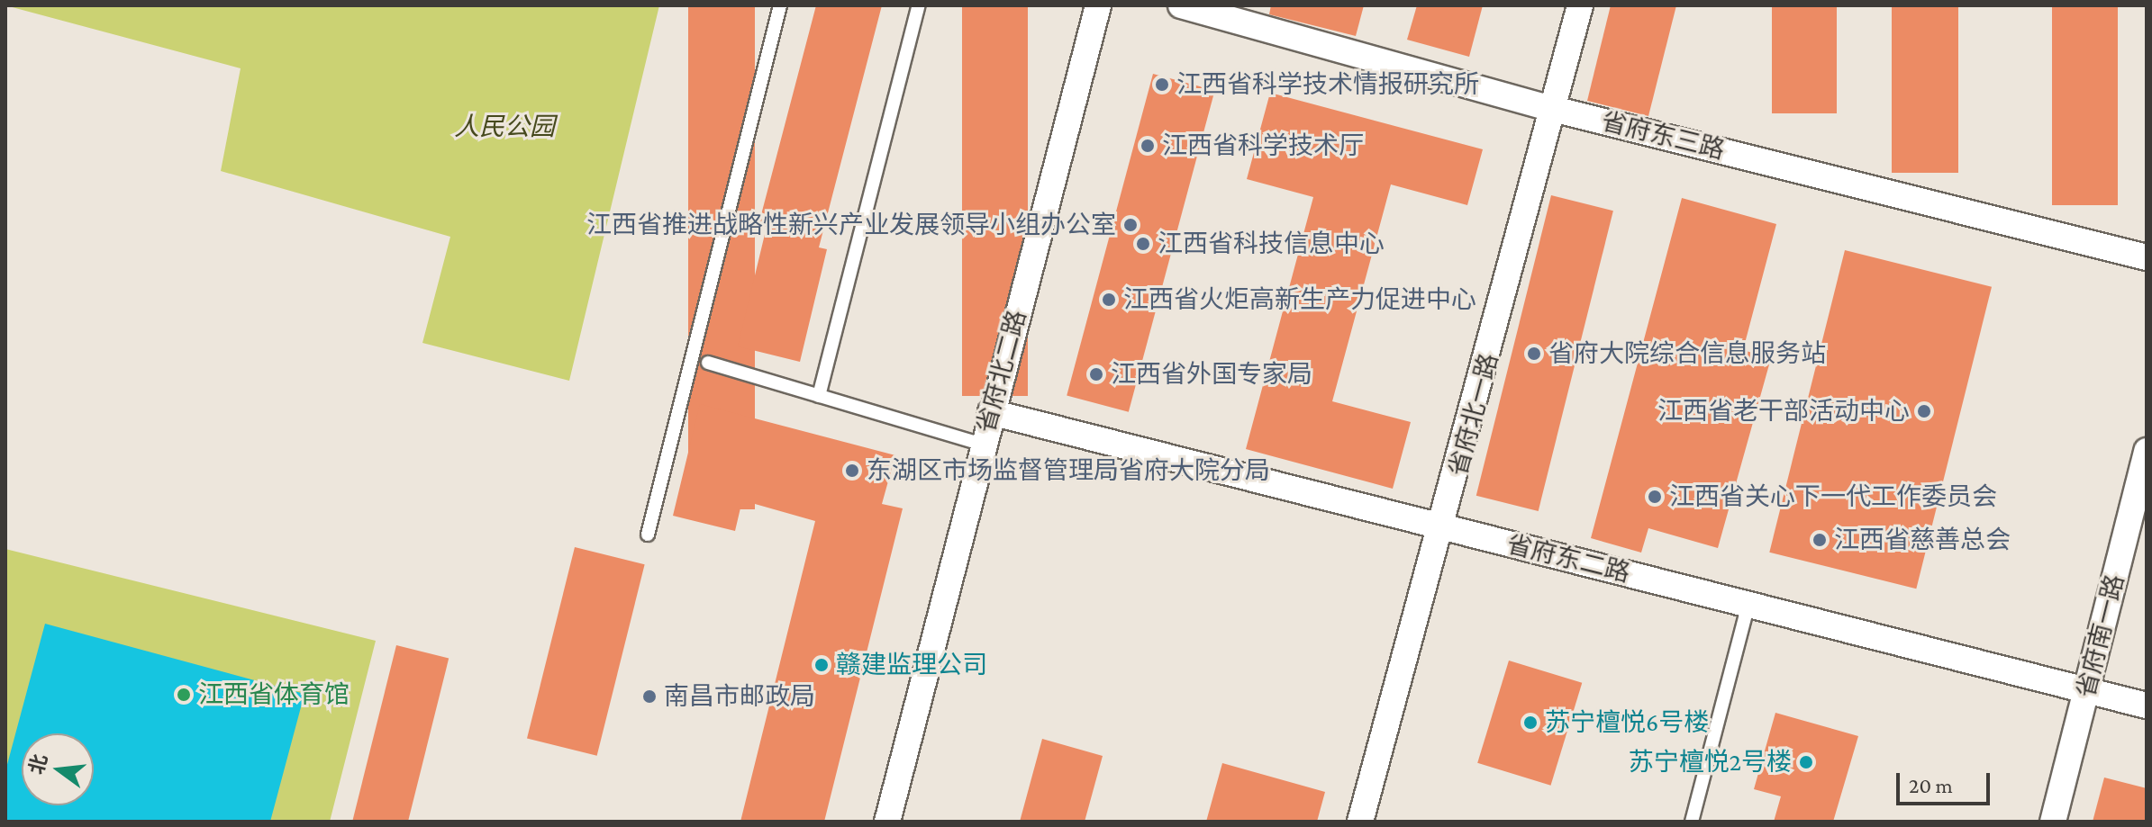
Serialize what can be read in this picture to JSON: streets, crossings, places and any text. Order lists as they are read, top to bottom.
{
  "streets": {
    "street": [
      "省府东三路",
      "省府北二路",
      "省府北一路",
      "省府东二路",
      "省府南一路"
    ]
  },
  "crossings": [
    ["省府东三路", "省府北一路"],
    ["省府北二路", "省府东二路"],
    ["省府北一路", "省府东二路"],
    ["省府东二路", "省府南一路"]
  ],
  "parks": ["人民公园"],
  "places": [
    "江西省科学技术情报研究所",
    "江西省科学技术厅",
    "江西省推进战略性新兴产业发展领导小组办公室",
    "江西省科技信息中心",
    "江西省火炬高新生产力促进中心",
    "省府大院综合信息服务站",
    "江西省外国专家局",
    "江西省老干部活动中心",
    "东湖区市场监督管理局省府大院分局",
    "江西省关心下一代工作委员会",
    "江西省慈善总会",
    "赣建监理公司",
    "江西省体育馆",
    "南昌市邮政局",
    "苏宁檀悦6号楼",
    "苏宁檀悦2号楼"
  ],
  "scale_bar": "20 m",
  "north": "left"
}
